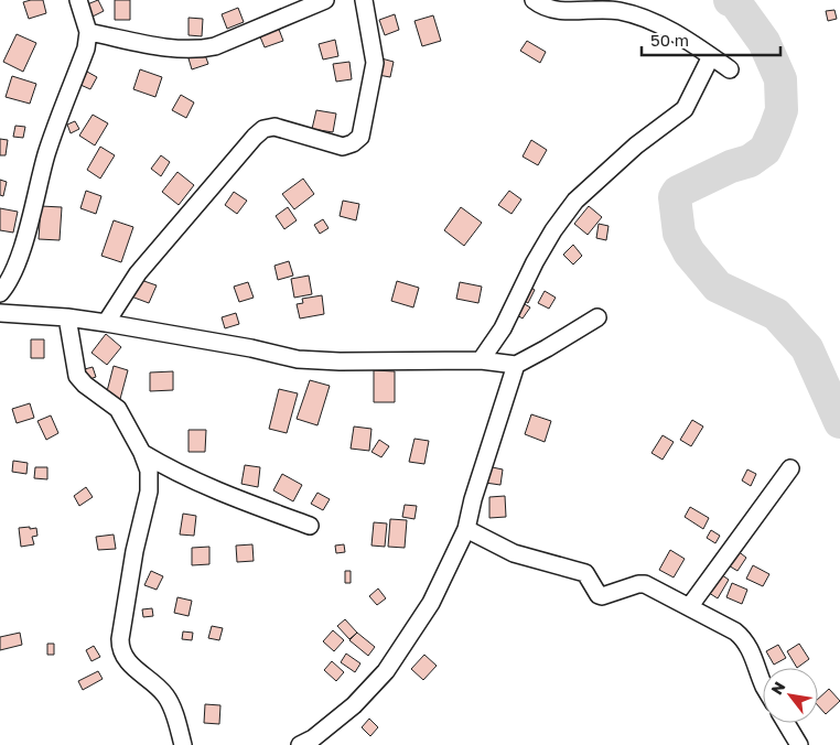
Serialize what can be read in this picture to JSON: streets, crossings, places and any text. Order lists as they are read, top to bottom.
{
  "scale_bar": "50 m",
  "north": "top left"
}
